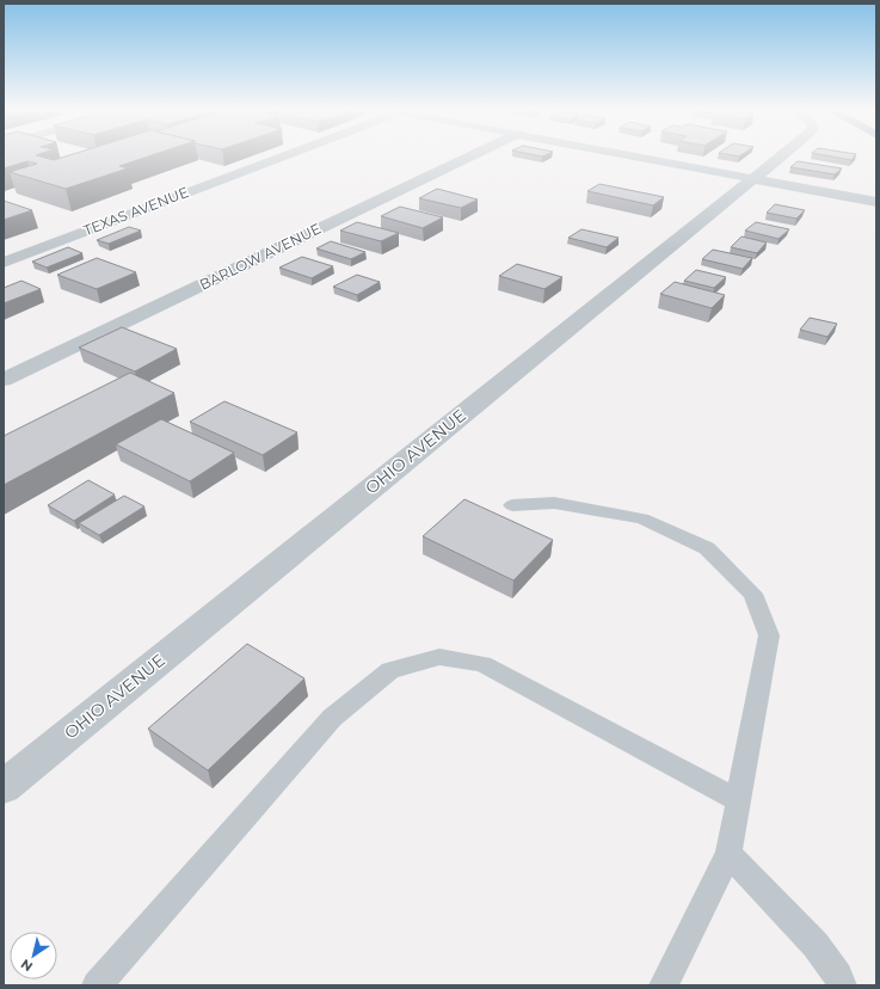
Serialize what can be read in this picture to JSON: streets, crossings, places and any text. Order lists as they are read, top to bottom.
{
  "streets": {
    "street": ["TEXAS AVENUE", "BARLOW AVENUE", "OHIO AVENUE"]
  },
  "north": "bottom left"
}
